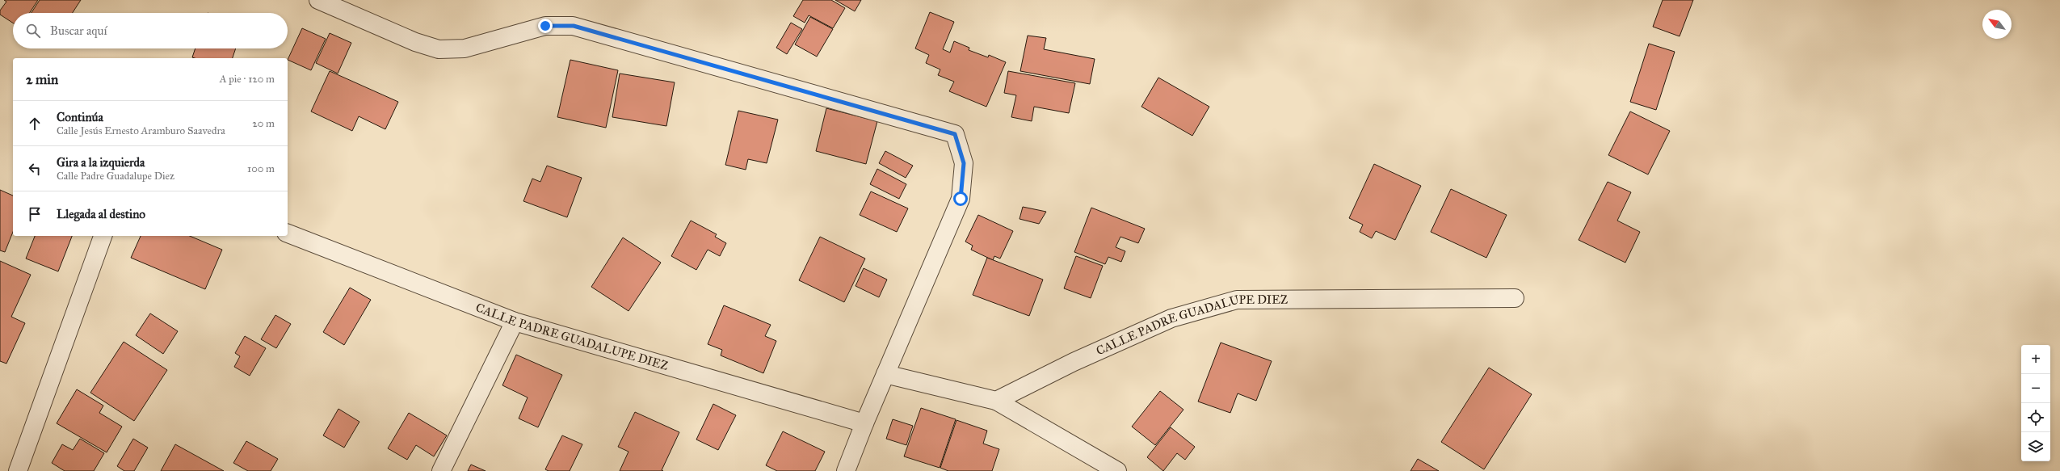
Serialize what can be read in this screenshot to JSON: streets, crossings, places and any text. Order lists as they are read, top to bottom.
{
  "streets": {
    "street": ["CALLE PADRE GUADALUPE DIEZ"]
  },
  "north": "top left",
  "page": {
    "search": "Buscar aquí",
    "heading": ["2 min", "A pie · 120 m"],
    "list": [
      ["Continúa", "Calle Jesús Ernesto Aramburo Saavedra", "20 m"],
      ["Gira a la izquierda", "Calle Padre Guadalupe Diez", "100 m"],
      "Llegada al destino"
    ],
    "map_buttons": ["+", "−"]
  }
}
